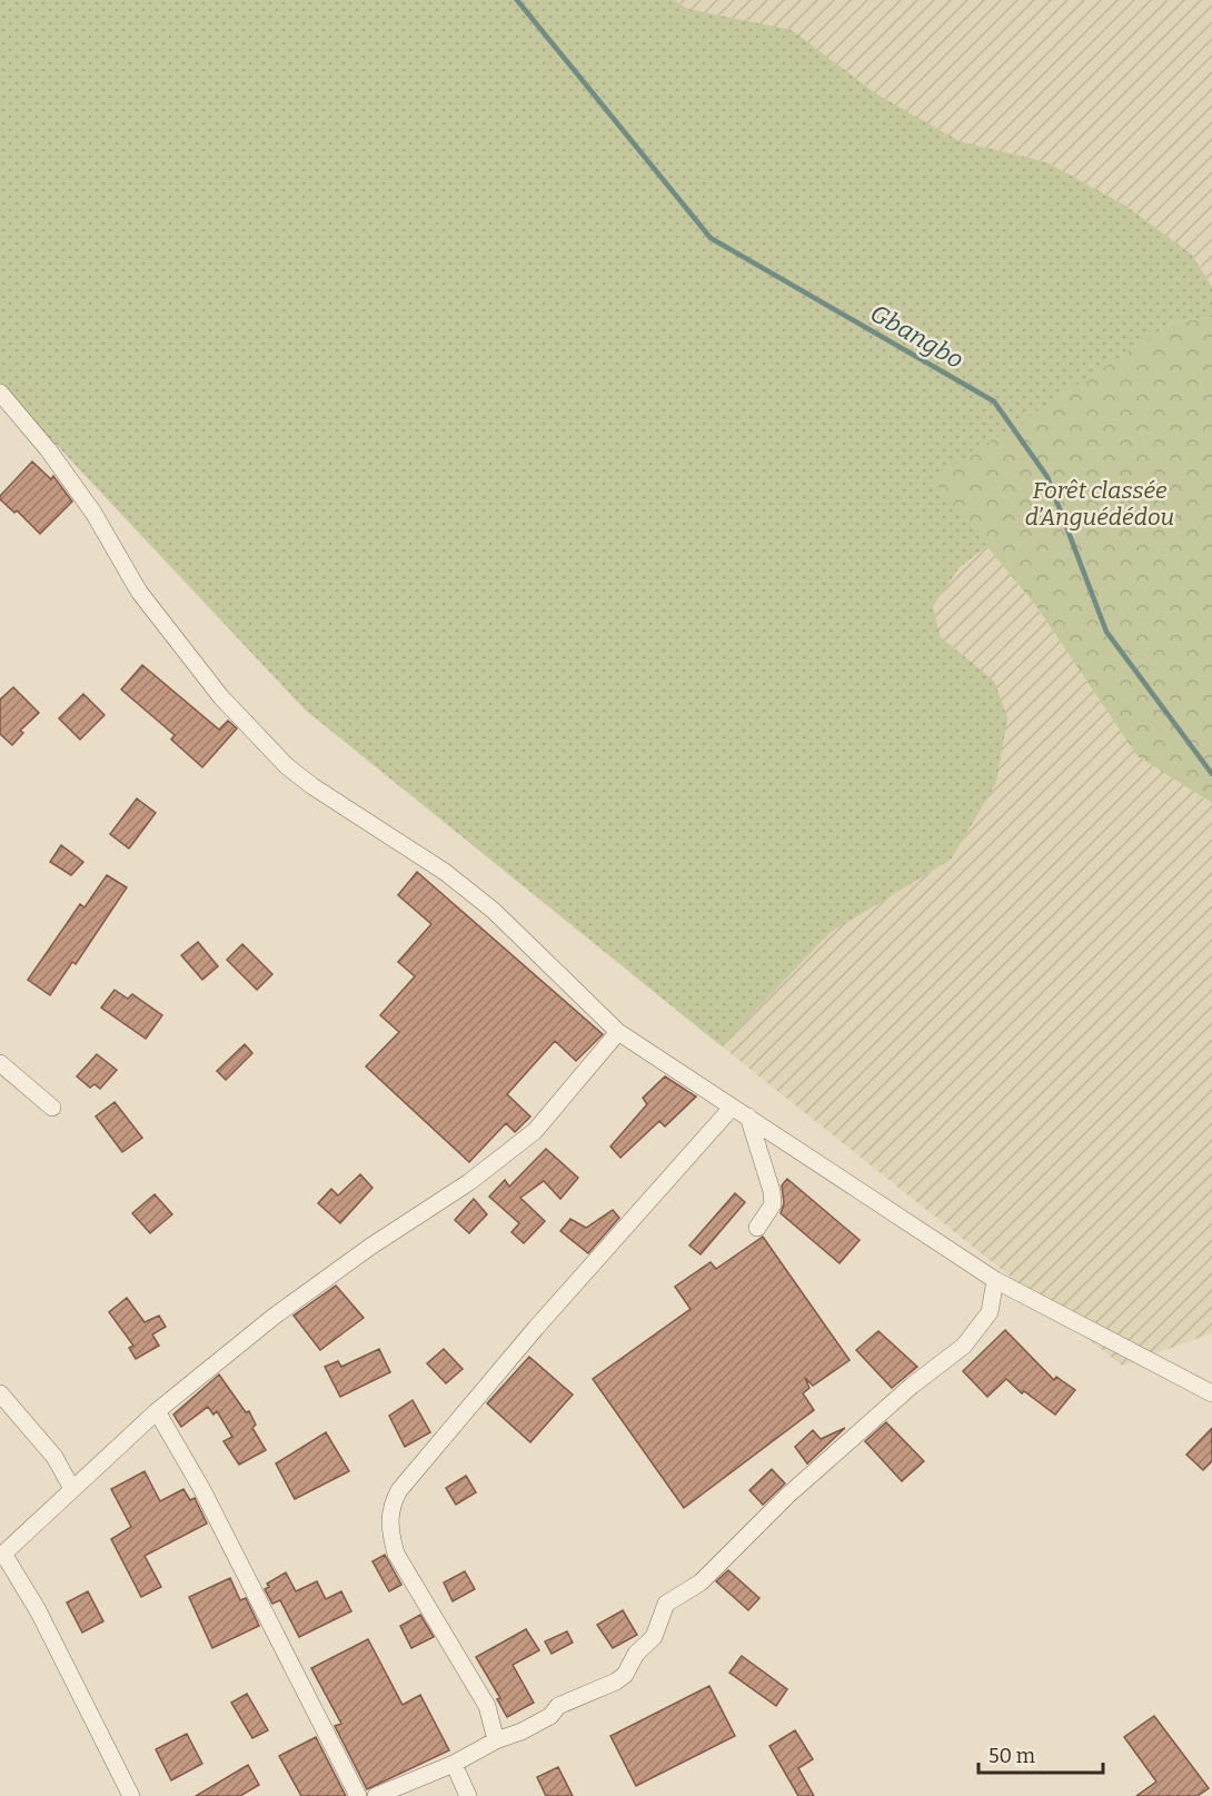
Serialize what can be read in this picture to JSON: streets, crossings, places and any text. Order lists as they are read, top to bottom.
{
  "water": ["Gbangbo"],
  "parks": ["Forêt classée d’Anguédédou"],
  "scale_bar": "50 m"
}
